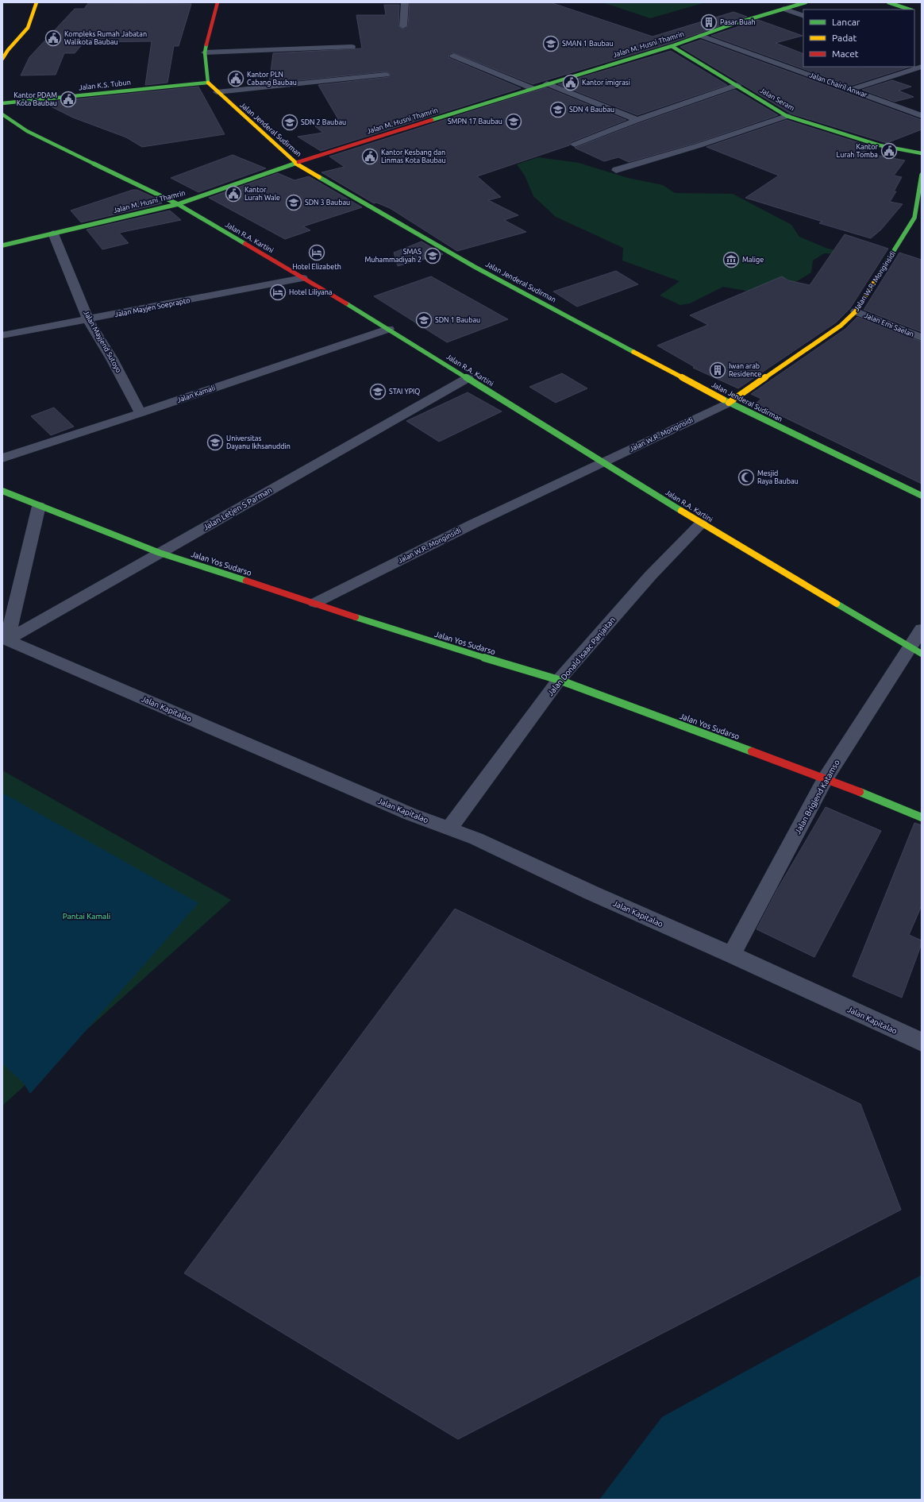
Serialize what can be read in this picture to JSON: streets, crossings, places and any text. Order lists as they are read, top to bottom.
{
  "streets": {
    "main road": [
      "Jalan M. Husni Thamrin",
      "Jalan K.S. Tubun",
      "Jalan Seram",
      "Jalan Jenderal Sudirman",
      "Jalan R.A. Kartini",
      "Jalan W.R. Monginsidi",
      "Jalan Yos Sudarso"
    ],
    "street": [
      "Jalan Chairil Anwar",
      "Jalan Mayjen Soeprapto",
      "Jalan Emi Saelan",
      "Jalan Mayjend Sutoyo",
      "Jalan Kamali",
      "Jalan Letjen S Parman",
      "Jalan Donald Isaac Panjaitan",
      "Jalan Kapitalao",
      "Jalan Brigjend Katamso"
    ]
  },
  "crossings": [
    ["Jalan M. Husni Thamrin", "Jalan Chairil Anwar"],
    ["Jalan M. Husni Thamrin", "Jalan Seram"],
    ["Jalan M. Husni Thamrin", "Jalan Jenderal Sudirman"],
    ["Jalan M. Husni Thamrin", "Jalan R.A. Kartini"],
    ["Jalan M. Husni Thamrin", "Jalan Mayjend Sutoyo"],
    ["Jalan K.S. Tubun", "Jalan Jenderal Sudirman"],
    ["Jalan Jenderal Sudirman", "Jalan W.R. Monginsidi"],
    ["Jalan R.A. Kartini", "Jalan W.R. Monginsidi"],
    ["Jalan R.A. Kartini", "Jalan Mayjen Soeprapto"],
    ["Jalan R.A. Kartini", "Jalan Kamali"],
    ["Jalan R.A. Kartini", "Jalan Letjen S Parman"],
    ["Jalan R.A. Kartini", "Jalan Donald Isaac Panjaitan"],
    ["Jalan R.A. Kartini", "Jalan Brigjend Katamso"],
    ["Jalan W.R. Monginsidi", "Jalan Emi Saelan"],
    ["Jalan W.R. Monginsidi", "Jalan Yos Sudarso"],
    ["Jalan Mayjen Soeprapto", "Jalan Mayjend Sutoyo"],
    ["Jalan Mayjend Sutoyo", "Jalan Kamali"],
    ["Jalan Letjen S Parman", "Jalan Yos Sudarso"],
    ["Jalan Letjen S Parman", "Jalan Kapitalao"],
    ["Jalan Yos Sudarso", "Jalan Donald Isaac Panjaitan"],
    ["Jalan Yos Sudarso", "Jalan Brigjend Katamso"],
    ["Jalan Donald Isaac Panjaitan", "Jalan Kapitalao"],
    ["Jalan Kapitalao", "Jalan Brigjend Katamso"]
  ],
  "parks": ["Pantai Kamali"],
  "places": {
    "building": ["Pasar Buah", "Iwan arab Residence"],
    "public building": [
      "Kompleks Rumah Jabatan Walikota Baubau",
      "Kantor PLN Cabang Baubau",
      "Kantor imigrasi",
      "Kantor PDAM Kota Baubau",
      "Kantor Lurah Tomba",
      "Kantor Kesbang dan Linmas Kota Baubau",
      "Kantor Lurah Wale"
    ],
    "school or university": [
      "SMAN 1 Baubau",
      "SDN 4 Baubau",
      "SMPN 17 Baubau",
      "SDN 2 Baubau",
      "SDN 3 Baubau",
      "SMAS Muhammadiyah 2",
      "SDN 1 Baubau",
      "STAI YPIQ",
      "Universitas Dayanu Ikhsanuddin"
    ],
    "hotel": ["Hotel Elizabeth", "Hotel Liliyana"],
    "museum": ["Malige"],
    "mosque": ["Mesjid Raya Baubau"]
  },
  "legend": ["Lancar", "Padat", "Macet"]
}
